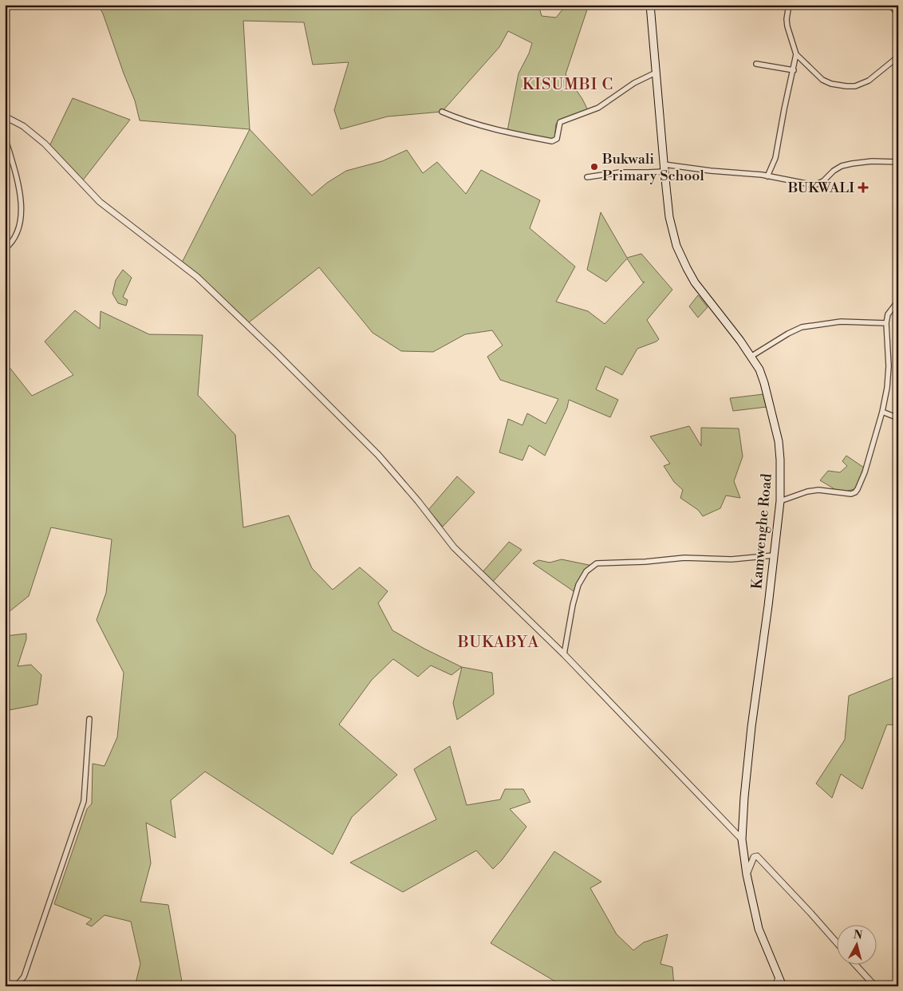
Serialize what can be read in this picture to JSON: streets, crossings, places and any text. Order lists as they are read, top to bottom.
{
  "streets": {
    "main road": ["Kamwenghe Road"]
  },
  "districts": ["KISUMBI C", "BUKABYA"],
  "places": {
    "other": ["Bukwali Primary School"],
    "health": ["BUKWALI"]
  },
  "north": "top"
}
